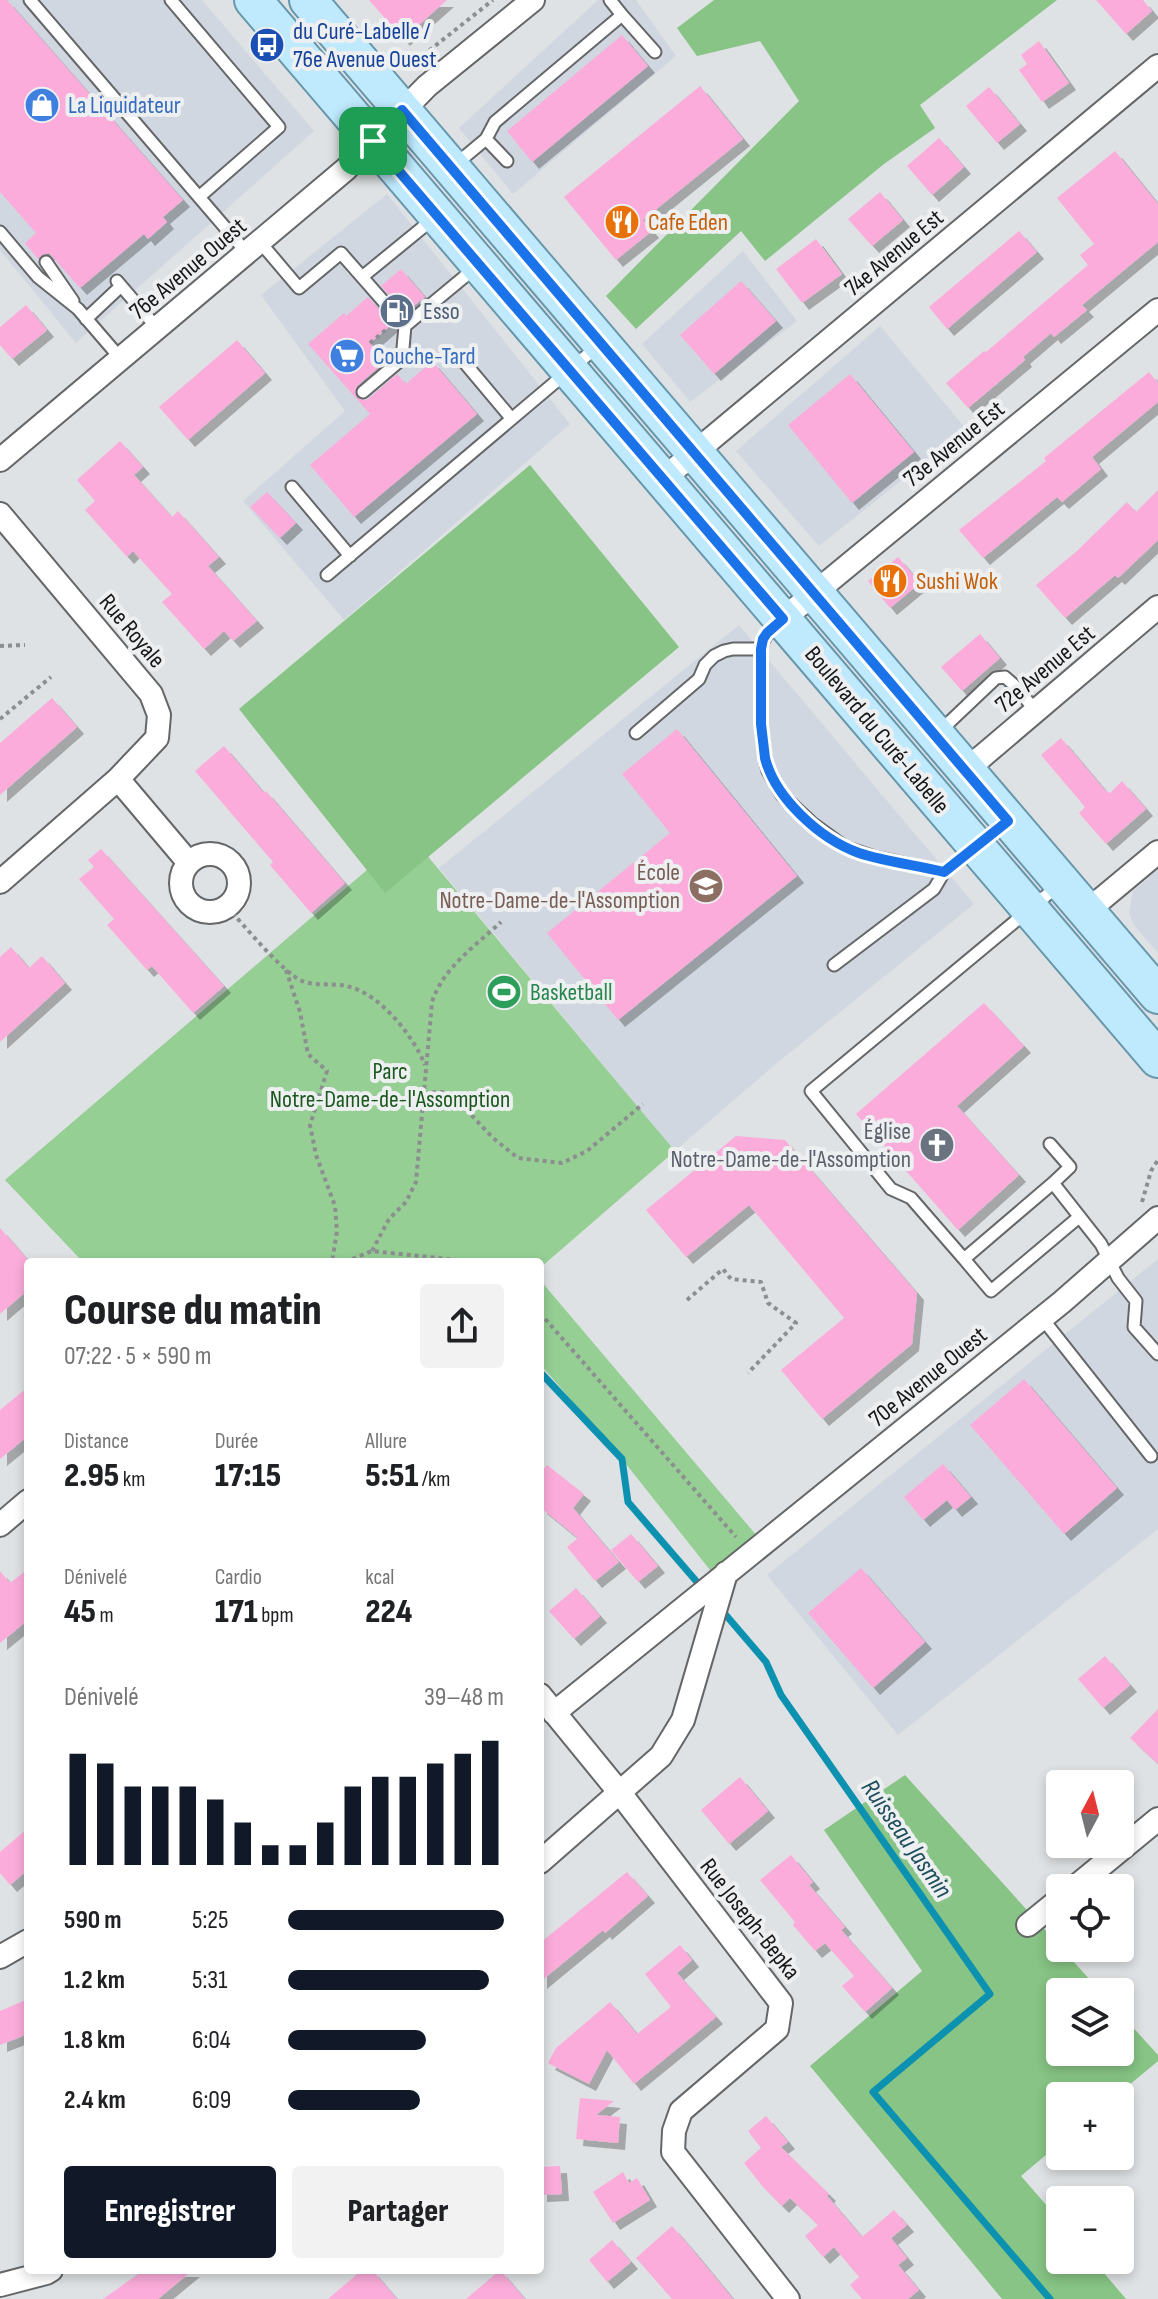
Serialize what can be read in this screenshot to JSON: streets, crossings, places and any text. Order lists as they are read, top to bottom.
{
  "streets": {
    "main road": ["Boulevard du Curé-Labelle"],
    "street": [
      "74e Avenue Est",
      "76e Avenue Ouest",
      "73e Avenue Est",
      "Rue Royale",
      "72e Avenue Est",
      "70e Avenue Ouest",
      "Rue Joseph-Bepka"
    ]
  },
  "crossings": [
    ["74e Avenue Est", "Boulevard du Curé-Labelle"],
    ["76e Avenue Ouest", "Boulevard du Curé-Labelle"],
    ["73e Avenue Est", "Boulevard du Curé-Labelle"],
    ["72e Avenue Est", "Boulevard du Curé-Labelle"],
    ["70e Avenue Ouest", "Rue Joseph-Bepka"]
  ],
  "water": ["Ruisseau Jasmin"],
  "parks": ["Parc Notre-Dame-de-l'Assomption"],
  "places": {
    "bus stop": ["du Curé-Labelle / 76e Avenue Ouest"],
    "shop": ["La Liquidateur"],
    "restaurant": ["Cafe Eden", "Sushi Wok"],
    "fuel station": ["Esso"],
    "supermarket": ["Couche-Tard"],
    "school or university": ["École Notre-Dame-de-l'Assomption"],
    "sports": ["Basketball"],
    "church": ["Église Notre-Dame-de-l'Assomption"]
  },
  "north": "top",
  "page": {
    "heading": ["Course du matin", "07:22 · 5 × 590 m"],
    "stats": [
      ["Distance", "2.95 km"],
      ["Durée", "17:15"],
      ["Allure", "5:51 /km"],
      ["Dénivelé", "45 m"],
      ["Cardio", "171 bpm"],
      ["kcal", "224"]
    ],
    "chart": ["Dénivelé", "39–48 m"],
    "map_buttons": ["+", "−"],
    "list": [
      {
        "name": "590 m",
        "note": "5:25"
      },
      {
        "name": "1.2 km",
        "note": "5:31"
      },
      {
        "name": "1.8 km",
        "note": "6:04"
      },
      {
        "name": "2.4 km",
        "note": "6:09"
      }
    ],
    "buttons": ["Enregistrer", "Partager"]
  }
}
